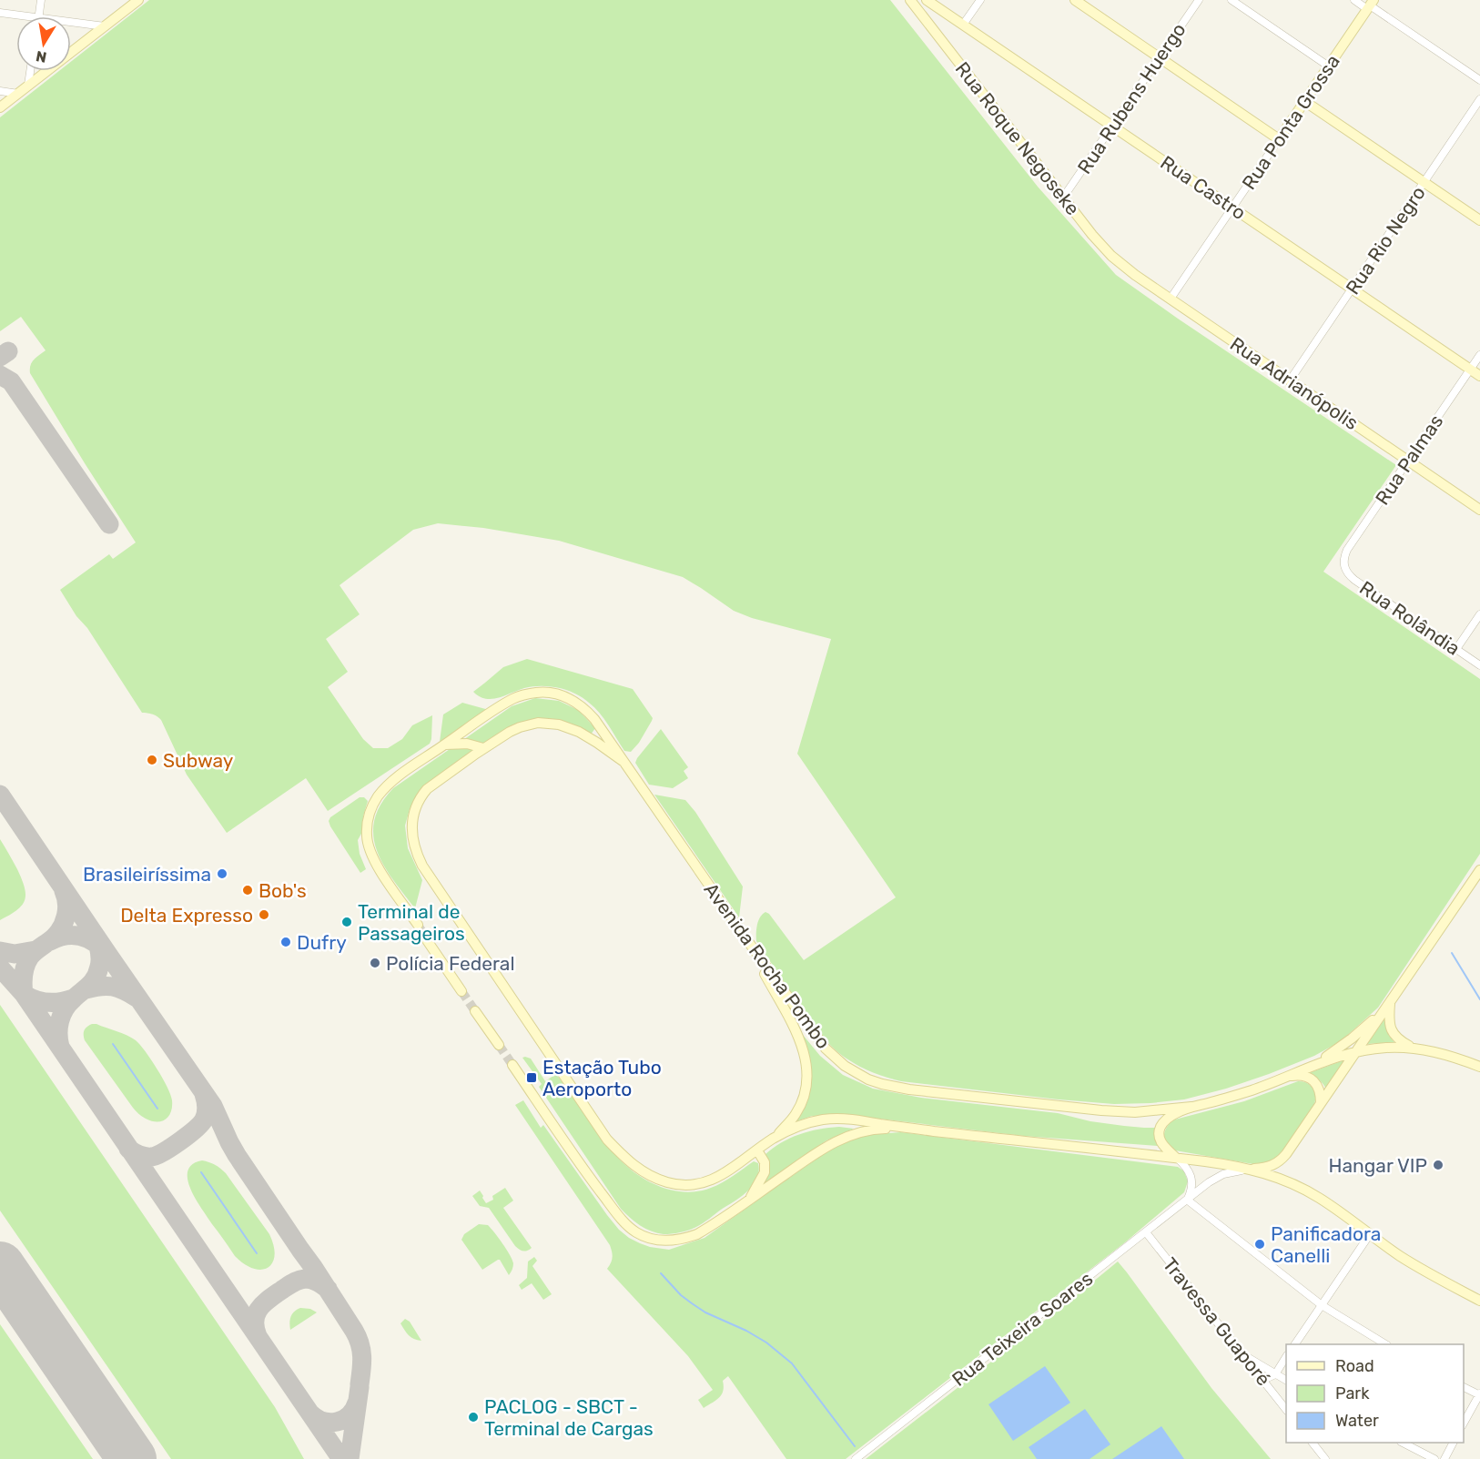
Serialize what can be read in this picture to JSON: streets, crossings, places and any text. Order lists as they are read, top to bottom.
{
  "streets": {
    "main road": [
      "Rua Ponta Grossa",
      "Rua Roque Negoseke",
      "Rua Castro",
      "Rua Adrianópolis",
      "Avenida Rocha Pombo",
      "Rua Teixeira Soares"
    ],
    "street": [
      "Rua Rubens Huergo",
      "Rua Rio Negro",
      "Rua Palmas",
      "Rua Rolândia",
      "Travessa Guaporé"
    ]
  },
  "crossings": [
    ["Rua Rubens Huergo", "Rua Roque Negoseke"],
    ["Rua Rubens Huergo", "Rua Castro"],
    ["Rua Ponta Grossa", "Rua Castro"],
    ["Rua Ponta Grossa", "Rua Adrianópolis"],
    ["Rua Roque Negoseke", "Rua Adrianópolis"],
    ["Rua Castro", "Rua Rio Negro"],
    ["Rua Castro", "Rua Palmas"],
    ["Rua Rio Negro", "Rua Adrianópolis"],
    ["Rua Adrianópolis", "Rua Palmas"],
    ["Rua Palmas", "Rua Rolândia"],
    ["Avenida Rocha Pombo", "Rua Teixeira Soares"],
    ["Travessa Guaporé", "Rua Teixeira Soares"]
  ],
  "places": {
    "other": [
      "Subway",
      "Brasileiríssima",
      "Bob's",
      "Delta Expresso",
      "Terminal de Passageiros",
      "Dufry",
      "Polícia Federal",
      "Hangar VIP",
      "Panificadora Canelli",
      "PACLOG - SBCT - Terminal de Cargas"
    ],
    "transit": ["Estação Tubo Aeroporto"]
  },
  "legend": ["Road", "Park", "Water"],
  "north": "bottom"
}
